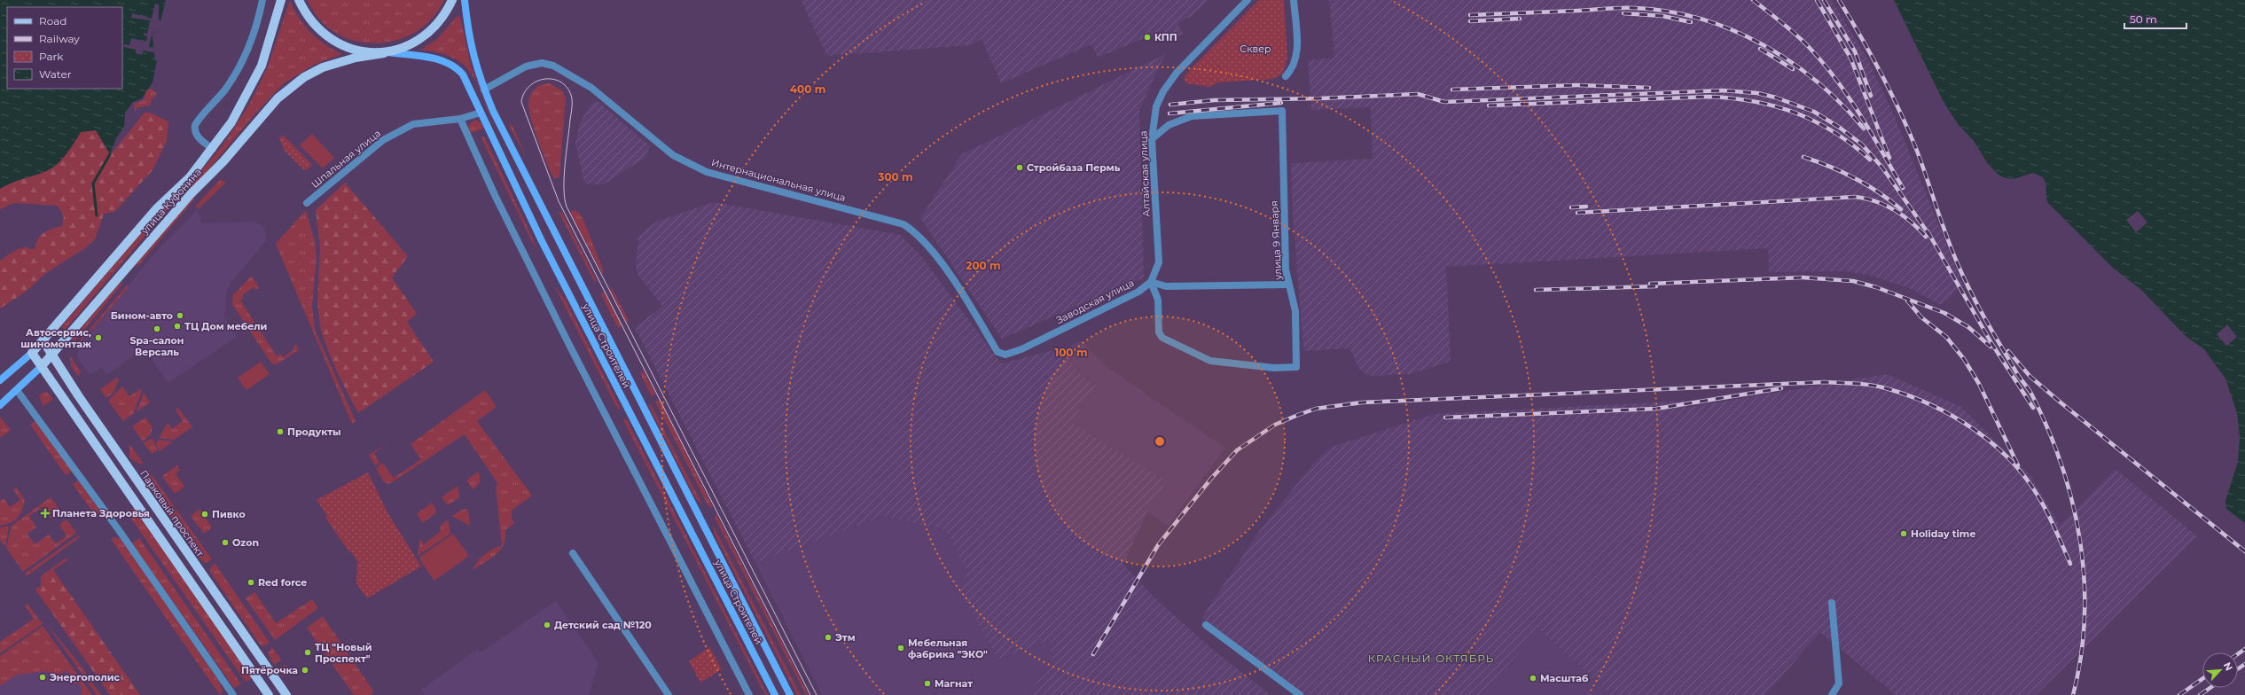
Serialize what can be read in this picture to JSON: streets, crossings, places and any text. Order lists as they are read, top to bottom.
{
  "streets": {
    "main road": ["улица Куфонина", "улица Строителей", "Парковый проспект"],
    "street": [
      "Шпальная улица",
      "Алтайская улица",
      "Интернациональная улица",
      "улица 9 Января",
      "Заводская улица"
    ]
  },
  "crossings": [
    ["Шпальная улица", "улица Строителей"],
    ["Алтайская улица", "улица 9 Января"],
    ["Алтайская улица", "Заводская улица"],
    ["Интернациональная улица", "Заводская улица"],
    ["Интернациональная улица", "улица Строителей"],
    ["улица Куфонина", "улица Строителей"],
    ["улица Куфонина", "Парковый проспект"],
    ["улица 9 Января", "Заводская улица"]
  ],
  "districts": ["КРАСНЫЙ ОКТЯБРЬ"],
  "parks": ["Сквер"],
  "places": {
    "other": [
      "КПП",
      "Стройбаза Пермь",
      "Бином-авто",
      "ТЦ Дом мебели",
      "Spa-салон Версаль",
      "Автосервис, шиномонтаж",
      "Продукты",
      "Пивко",
      "Holiday time",
      "Ozon",
      "Red force",
      "Детский сад №120",
      "Этм",
      "Мебельная фабрика \"ЭКО\"",
      "ТЦ \"Новый Проспект\"",
      "Пятёрочка",
      "Энергополис",
      "Масштаб",
      "Магнат"
    ],
    "health": ["Планета Здоровья"]
  },
  "legend": [
    "Road",
    "Railway",
    "Park",
    "Water"
  ],
  "scale_bar": "50 m",
  "north": "top right",
  "rings": [
    "400 m",
    "300 m",
    "200 m",
    "100 m"
  ]
}
